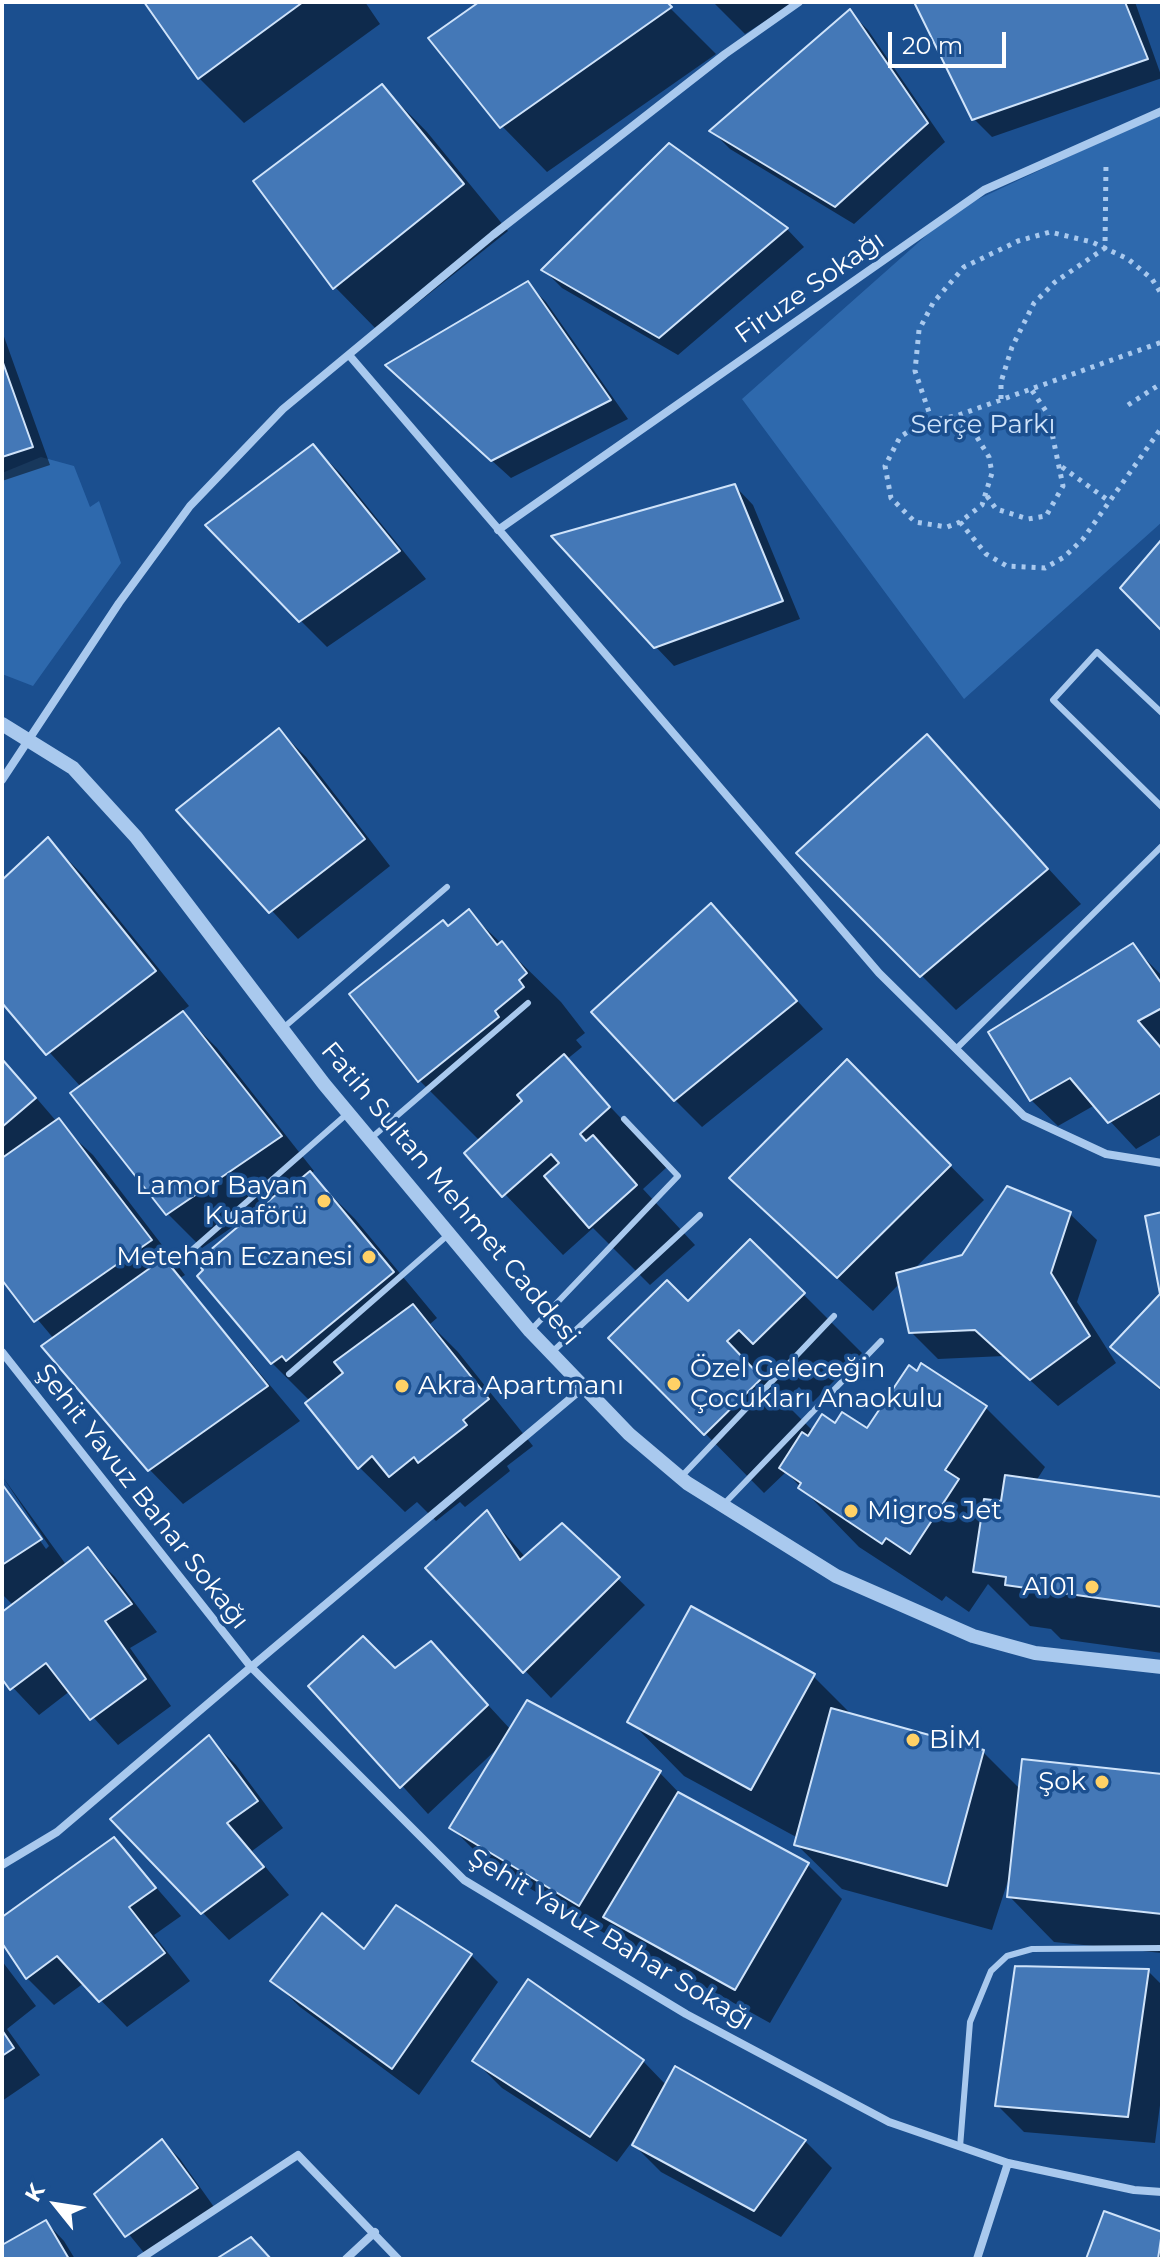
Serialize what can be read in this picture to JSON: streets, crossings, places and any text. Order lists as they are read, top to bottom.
{
  "streets": {
    "street": ["Firuze Sokağı", "Fatih Sultan Mehmet Caddesi", "Şehit Yavuz Bahar Sokağı"]
  },
  "crossings": [
    ["Fatih Sultan Mehmet Caddesi", "Şehit Yavuz Bahar Sokağı"]
  ],
  "parks": ["Serçe Parkı"],
  "places": [
    "Lamor Bayan Kuaförü",
    "Metehan Eczanesi",
    "Özel Geleceğin Çocukları Anaokulu",
    "Akra Apartmanı",
    "Migros Jet",
    "A101",
    "BİM",
    "Şok"
  ],
  "scale_bar": "20 m",
  "north": "top left"
}
